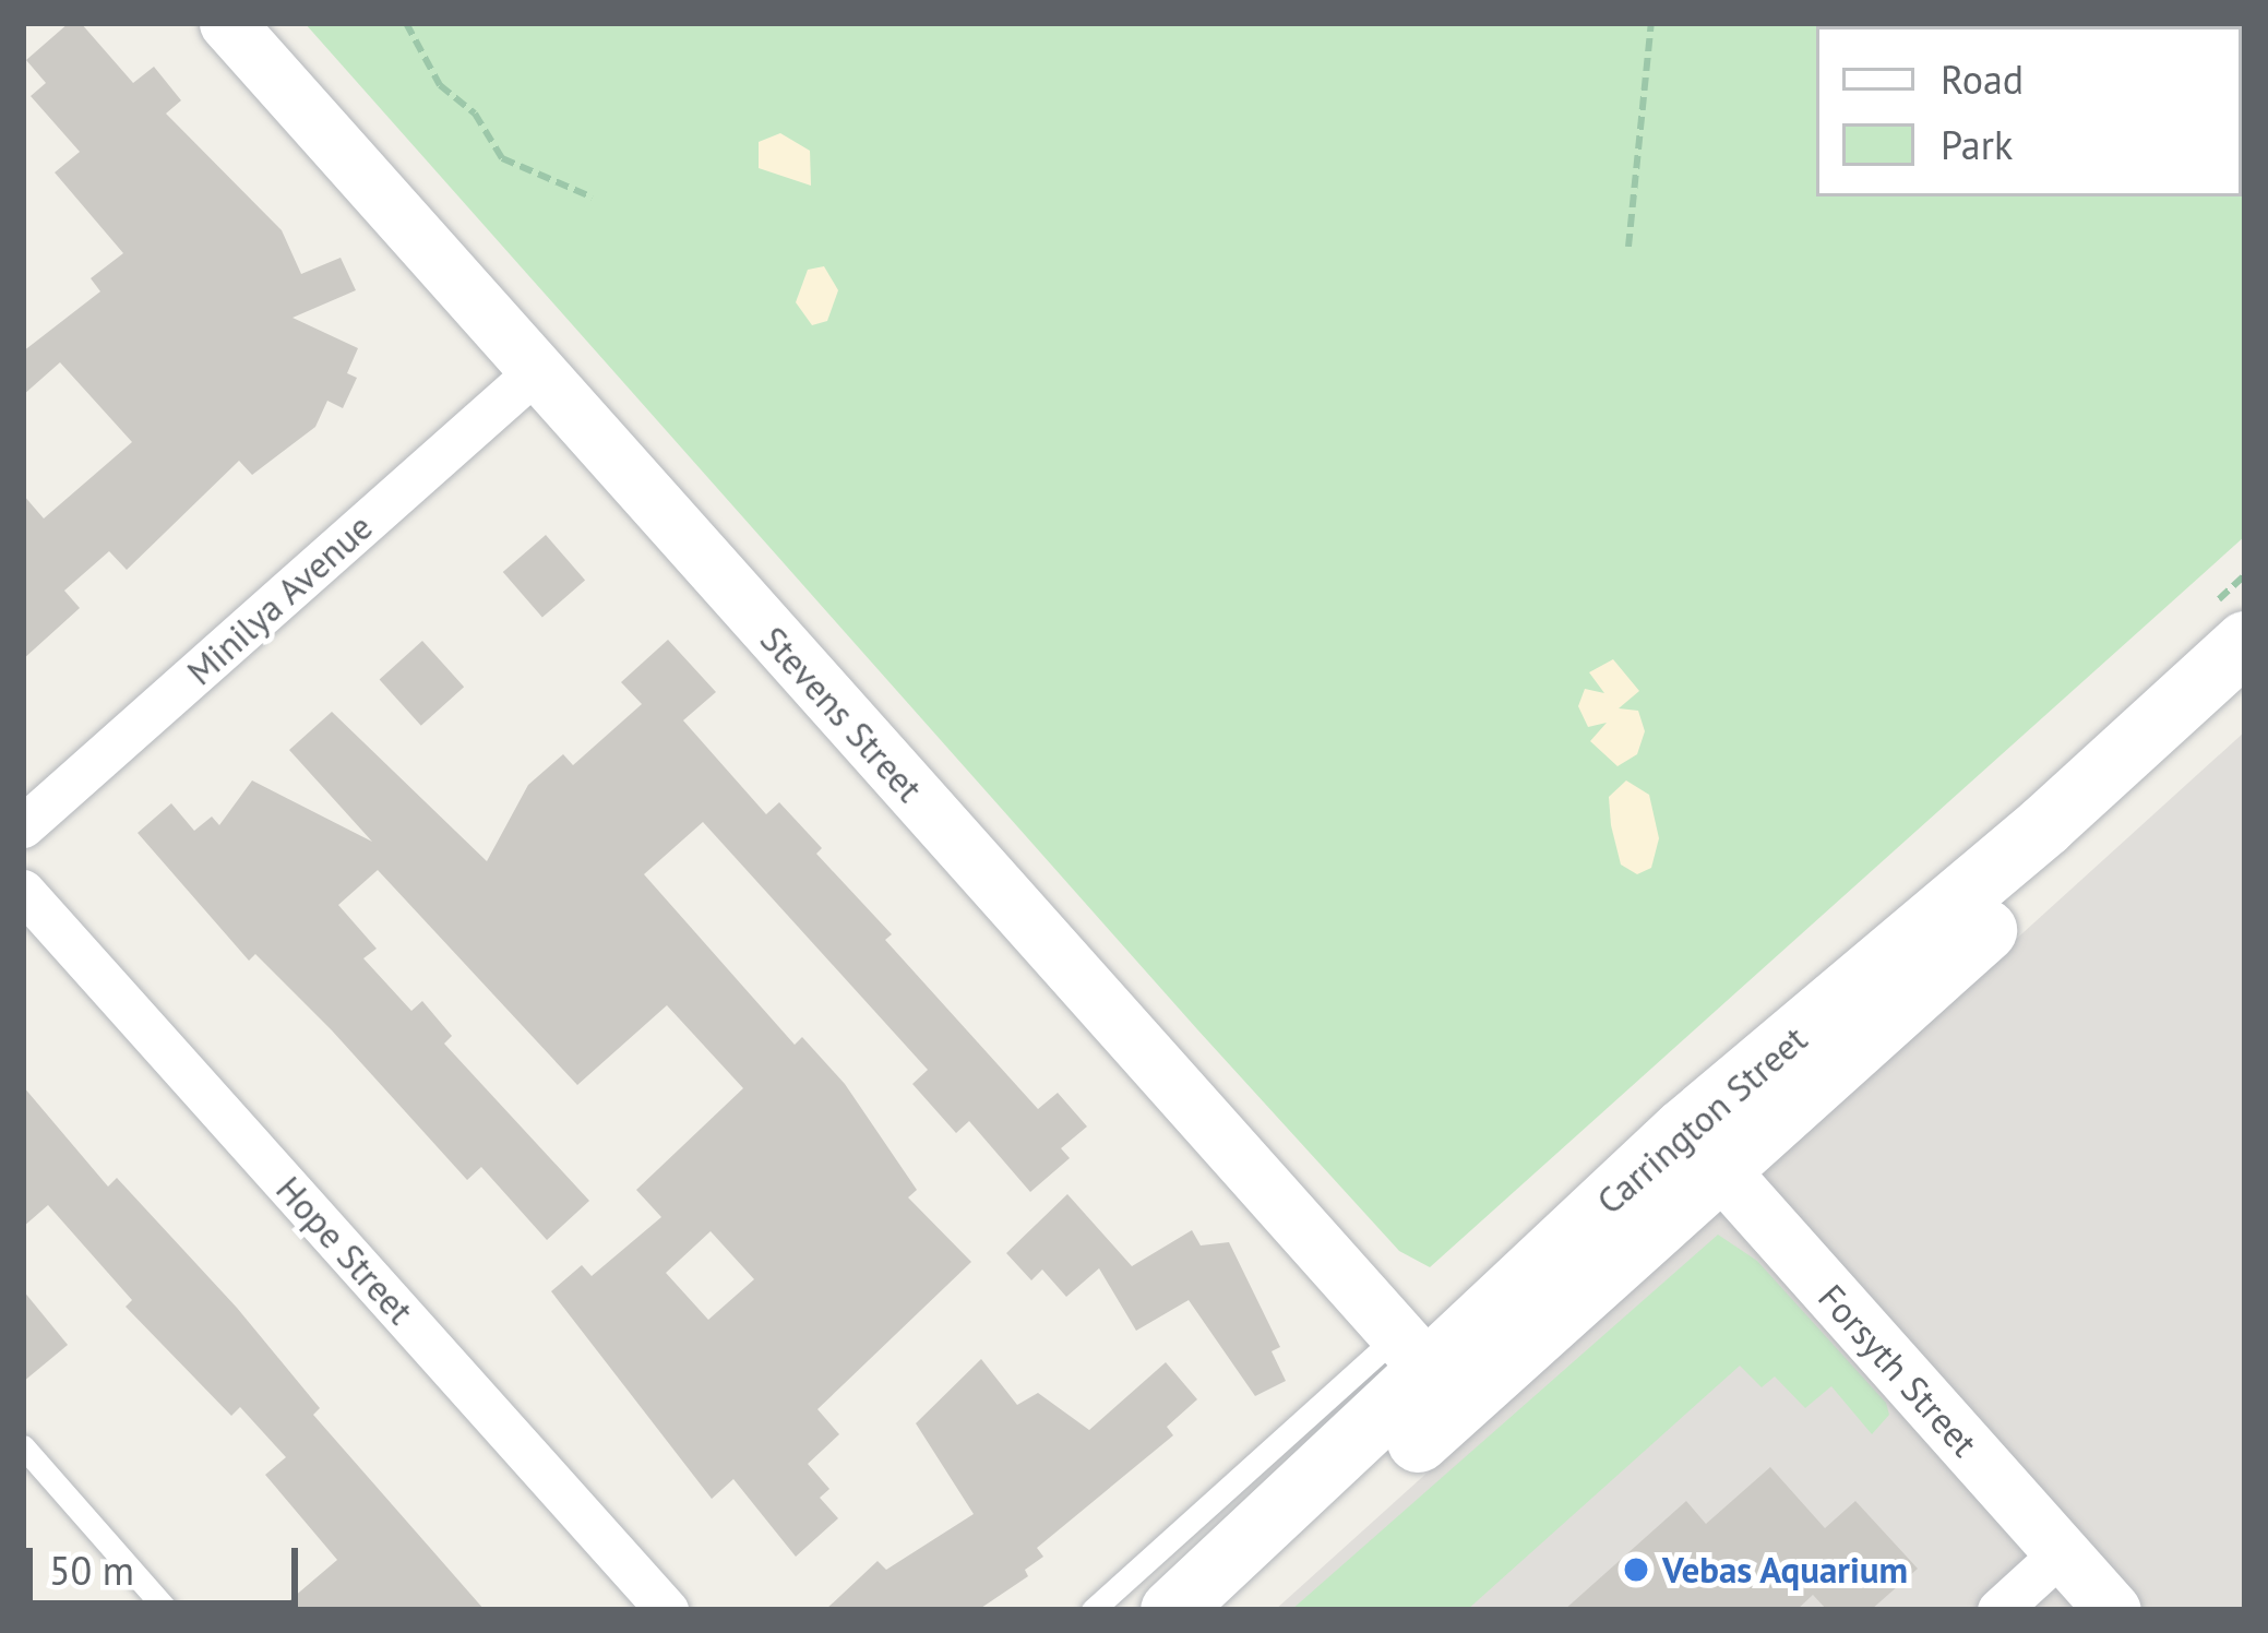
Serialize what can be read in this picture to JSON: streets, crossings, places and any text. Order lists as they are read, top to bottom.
{
  "streets": {
    "main road": ["Carrington Street"],
    "street": [
      "Minilya Avenue",
      "Stevens Street",
      "Hope Street",
      "Forsyth Street"
    ]
  },
  "crossings": [
    ["Minilya Avenue", "Stevens Street"],
    ["Stevens Street", "Carrington Street"],
    ["Carrington Street", "Forsyth Street"]
  ],
  "places": ["Vebas Aquarium"],
  "legend": ["Road", "Park"],
  "scale_bar": "50 m"
}
